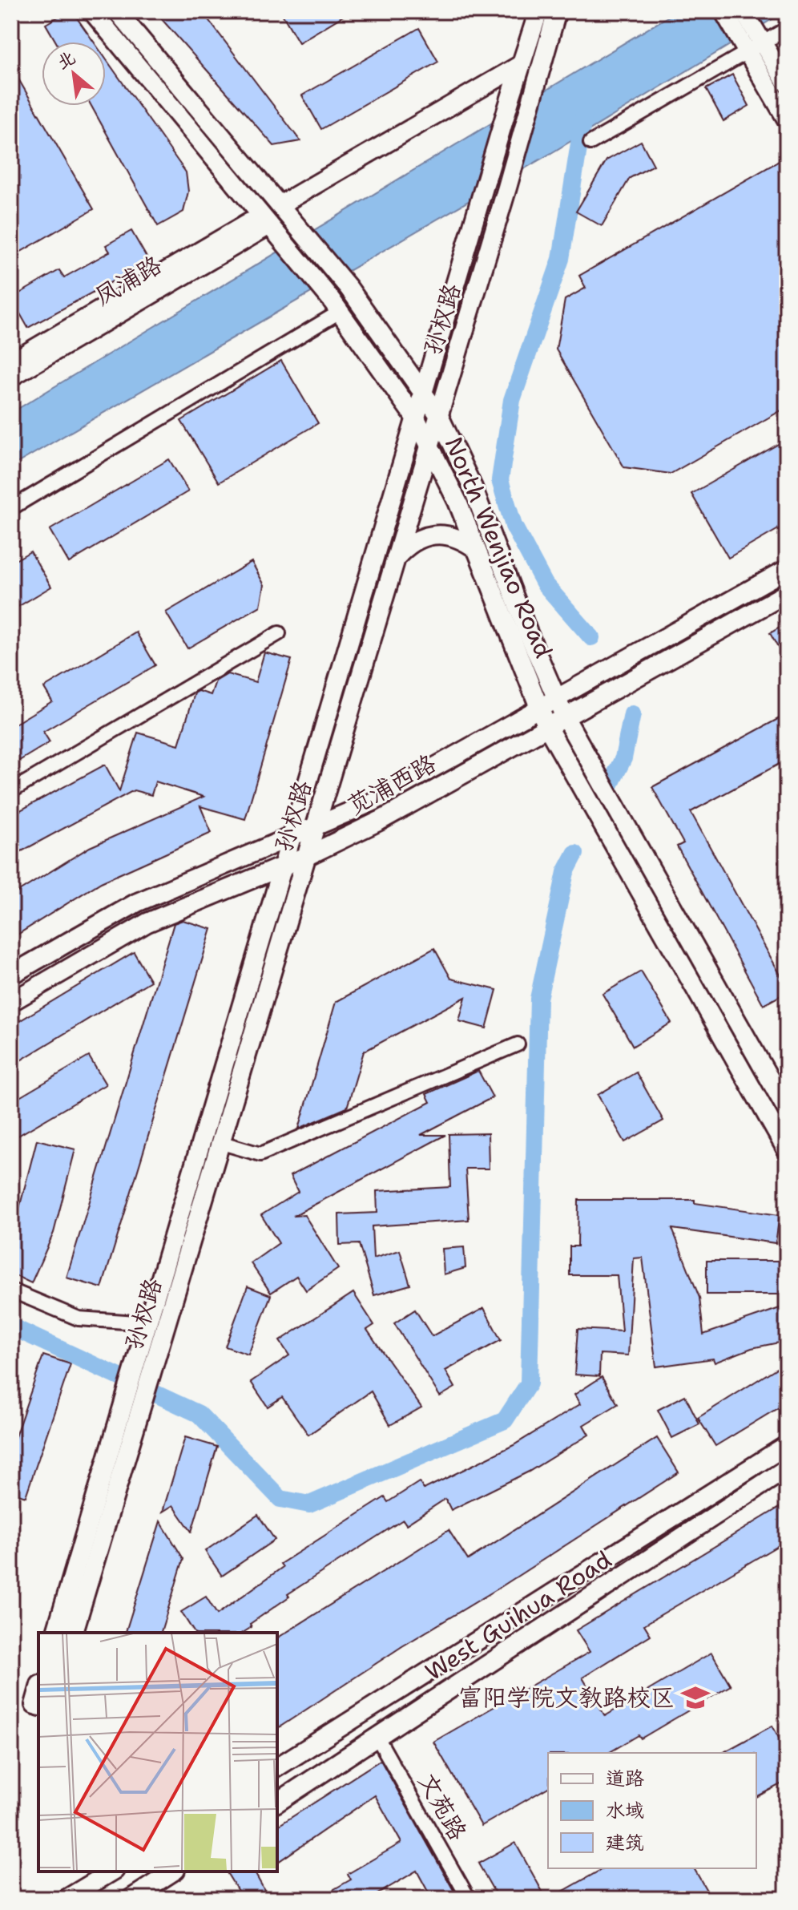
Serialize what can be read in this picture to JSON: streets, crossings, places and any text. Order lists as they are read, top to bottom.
{
  "streets": {
    "street": [
      "凤浦路",
      "孙权路",
      "North Wenjiao Road",
      "苋浦西路",
      "West Guihua Road",
      "文苑路"
    ]
  },
  "crossings": [
    ["凤浦路", "North Wenjiao Road"],
    ["孙权路", "North Wenjiao Road"],
    ["孙权路", "苋浦西路"],
    ["North Wenjiao Road", "苋浦西路"],
    ["West Guihua Road", "文苑路"]
  ],
  "places": {
    "school or university": ["富阳学院文教路校区"]
  },
  "legend": ["道路", "水域", "建筑"],
  "north": "top left"
}
